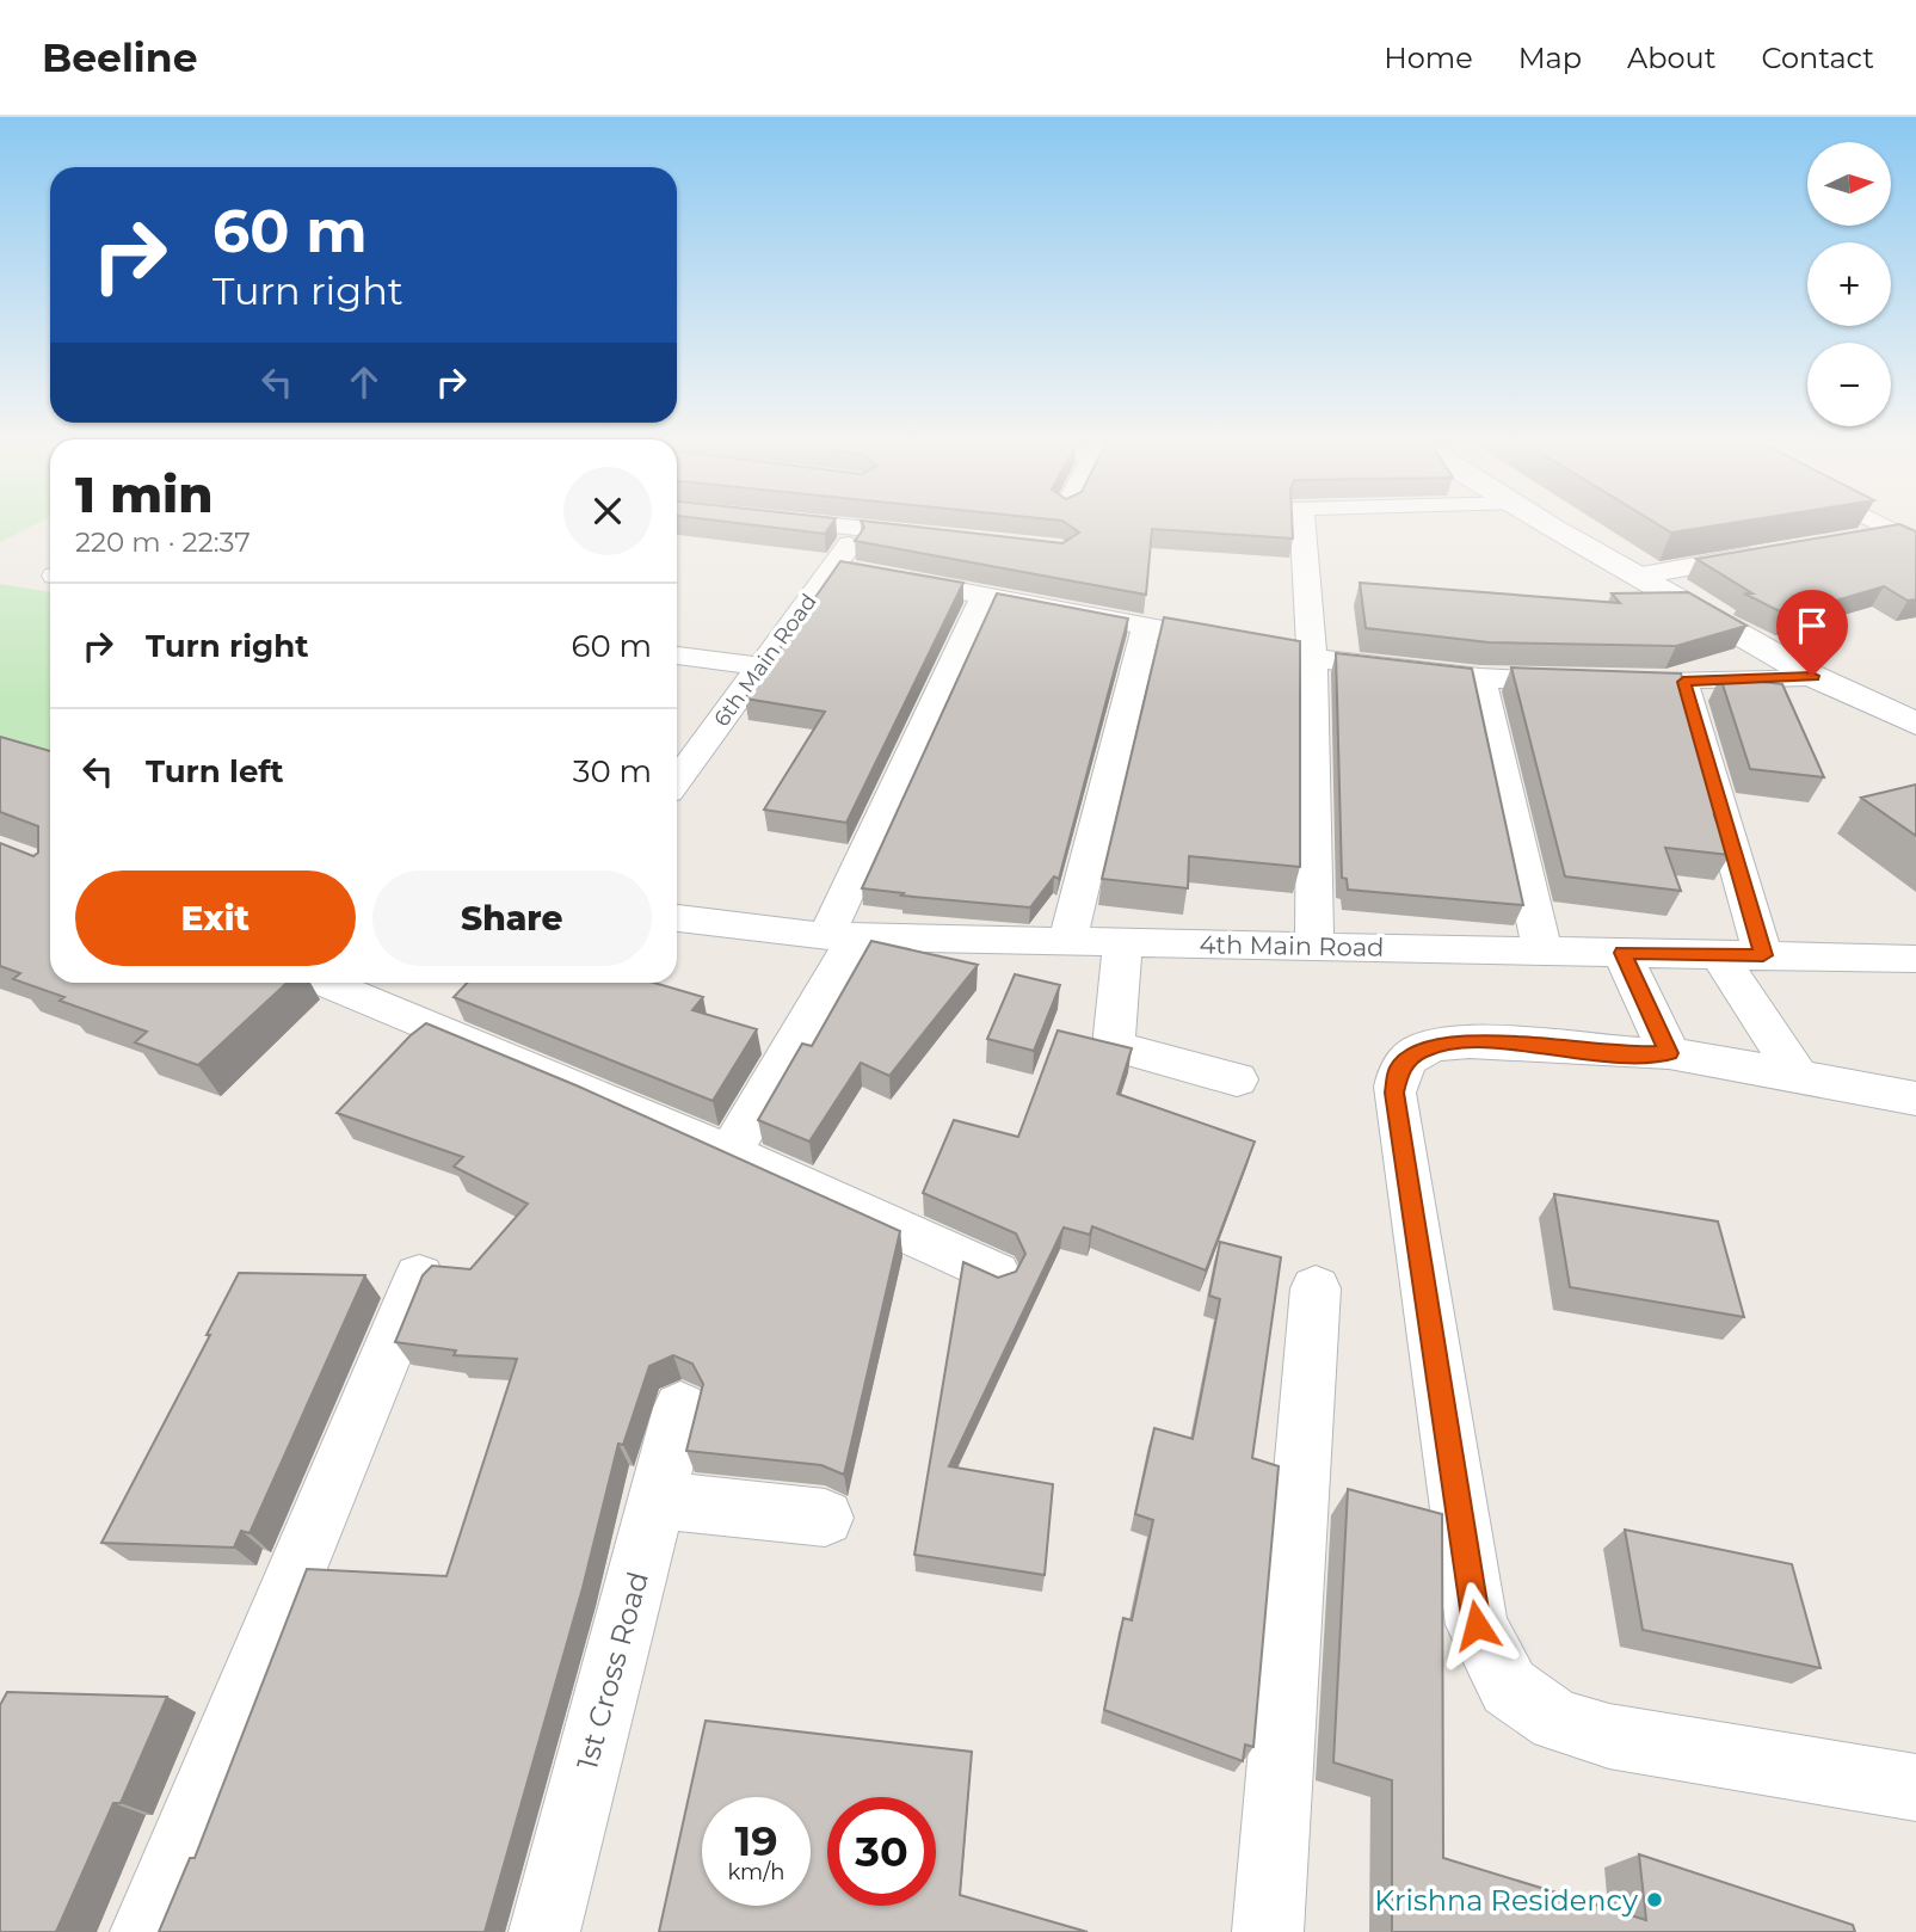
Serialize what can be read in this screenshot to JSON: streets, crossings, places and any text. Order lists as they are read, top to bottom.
{
  "streets": {
    "street": ["6th Main Road", "4th Main Road", "1st Cross Road"]
  },
  "places": ["Krishna Residency"],
  "north": "right",
  "page": {
    "header": "Beeline",
    "nav": [
      "Home",
      "Map",
      "About",
      "Contact"
    ],
    "map_buttons": ["+", "−"],
    "turn": ["60 m", "Turn right"],
    "heading": ["1 min", "220 m · 22:37"],
    "list": [
      {
        "name": "Turn right",
        "value": "60 m"
      },
      {
        "name": "Turn left",
        "value": "30 m"
      }
    ],
    "buttons": ["Exit", "Share"],
    "speed": "19 km/h",
    "limit": "30"
  }
}
